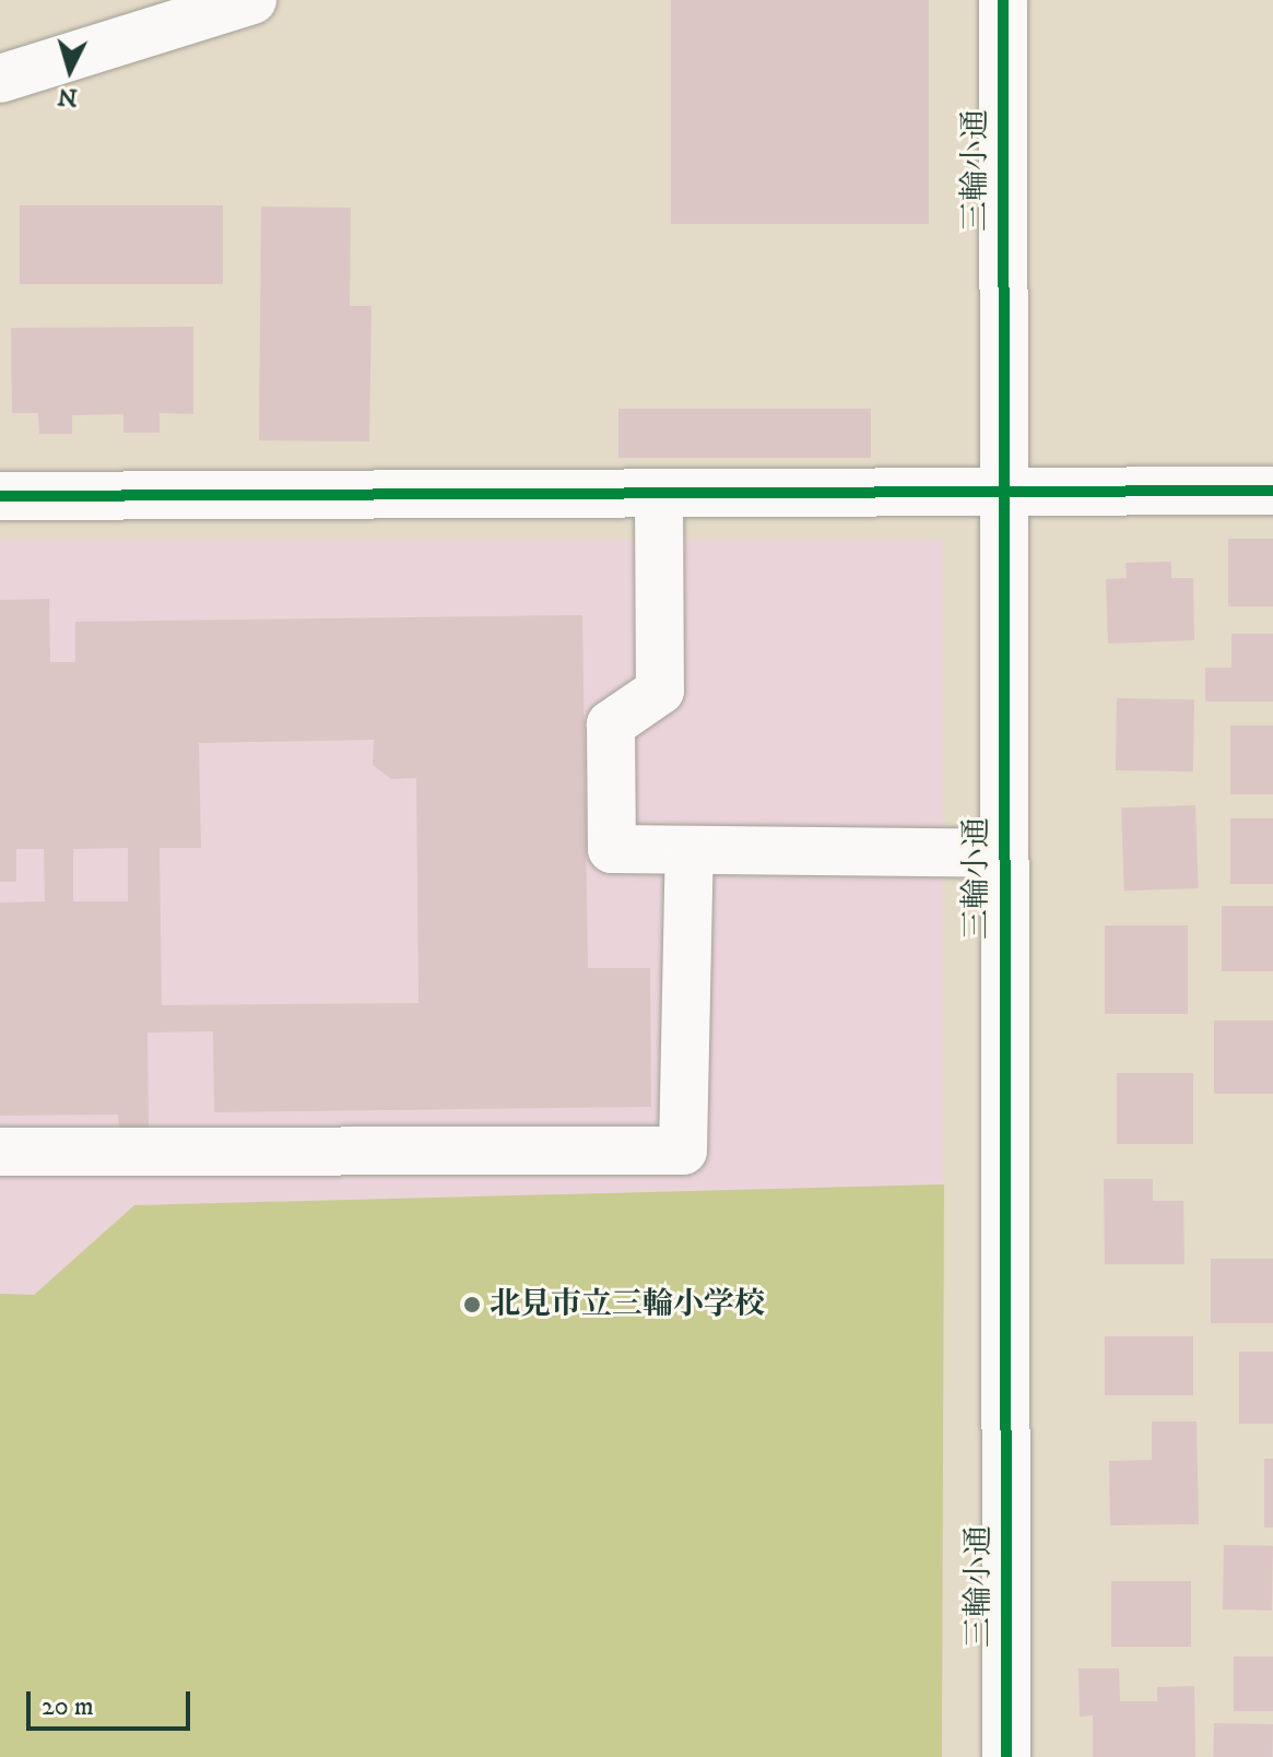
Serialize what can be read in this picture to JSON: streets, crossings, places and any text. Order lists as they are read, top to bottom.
{
  "streets": {
    "street": ["三輪小通"]
  },
  "places": ["北見市立三輪小学校"],
  "scale_bar": "20 m",
  "north": "bottom"
}
